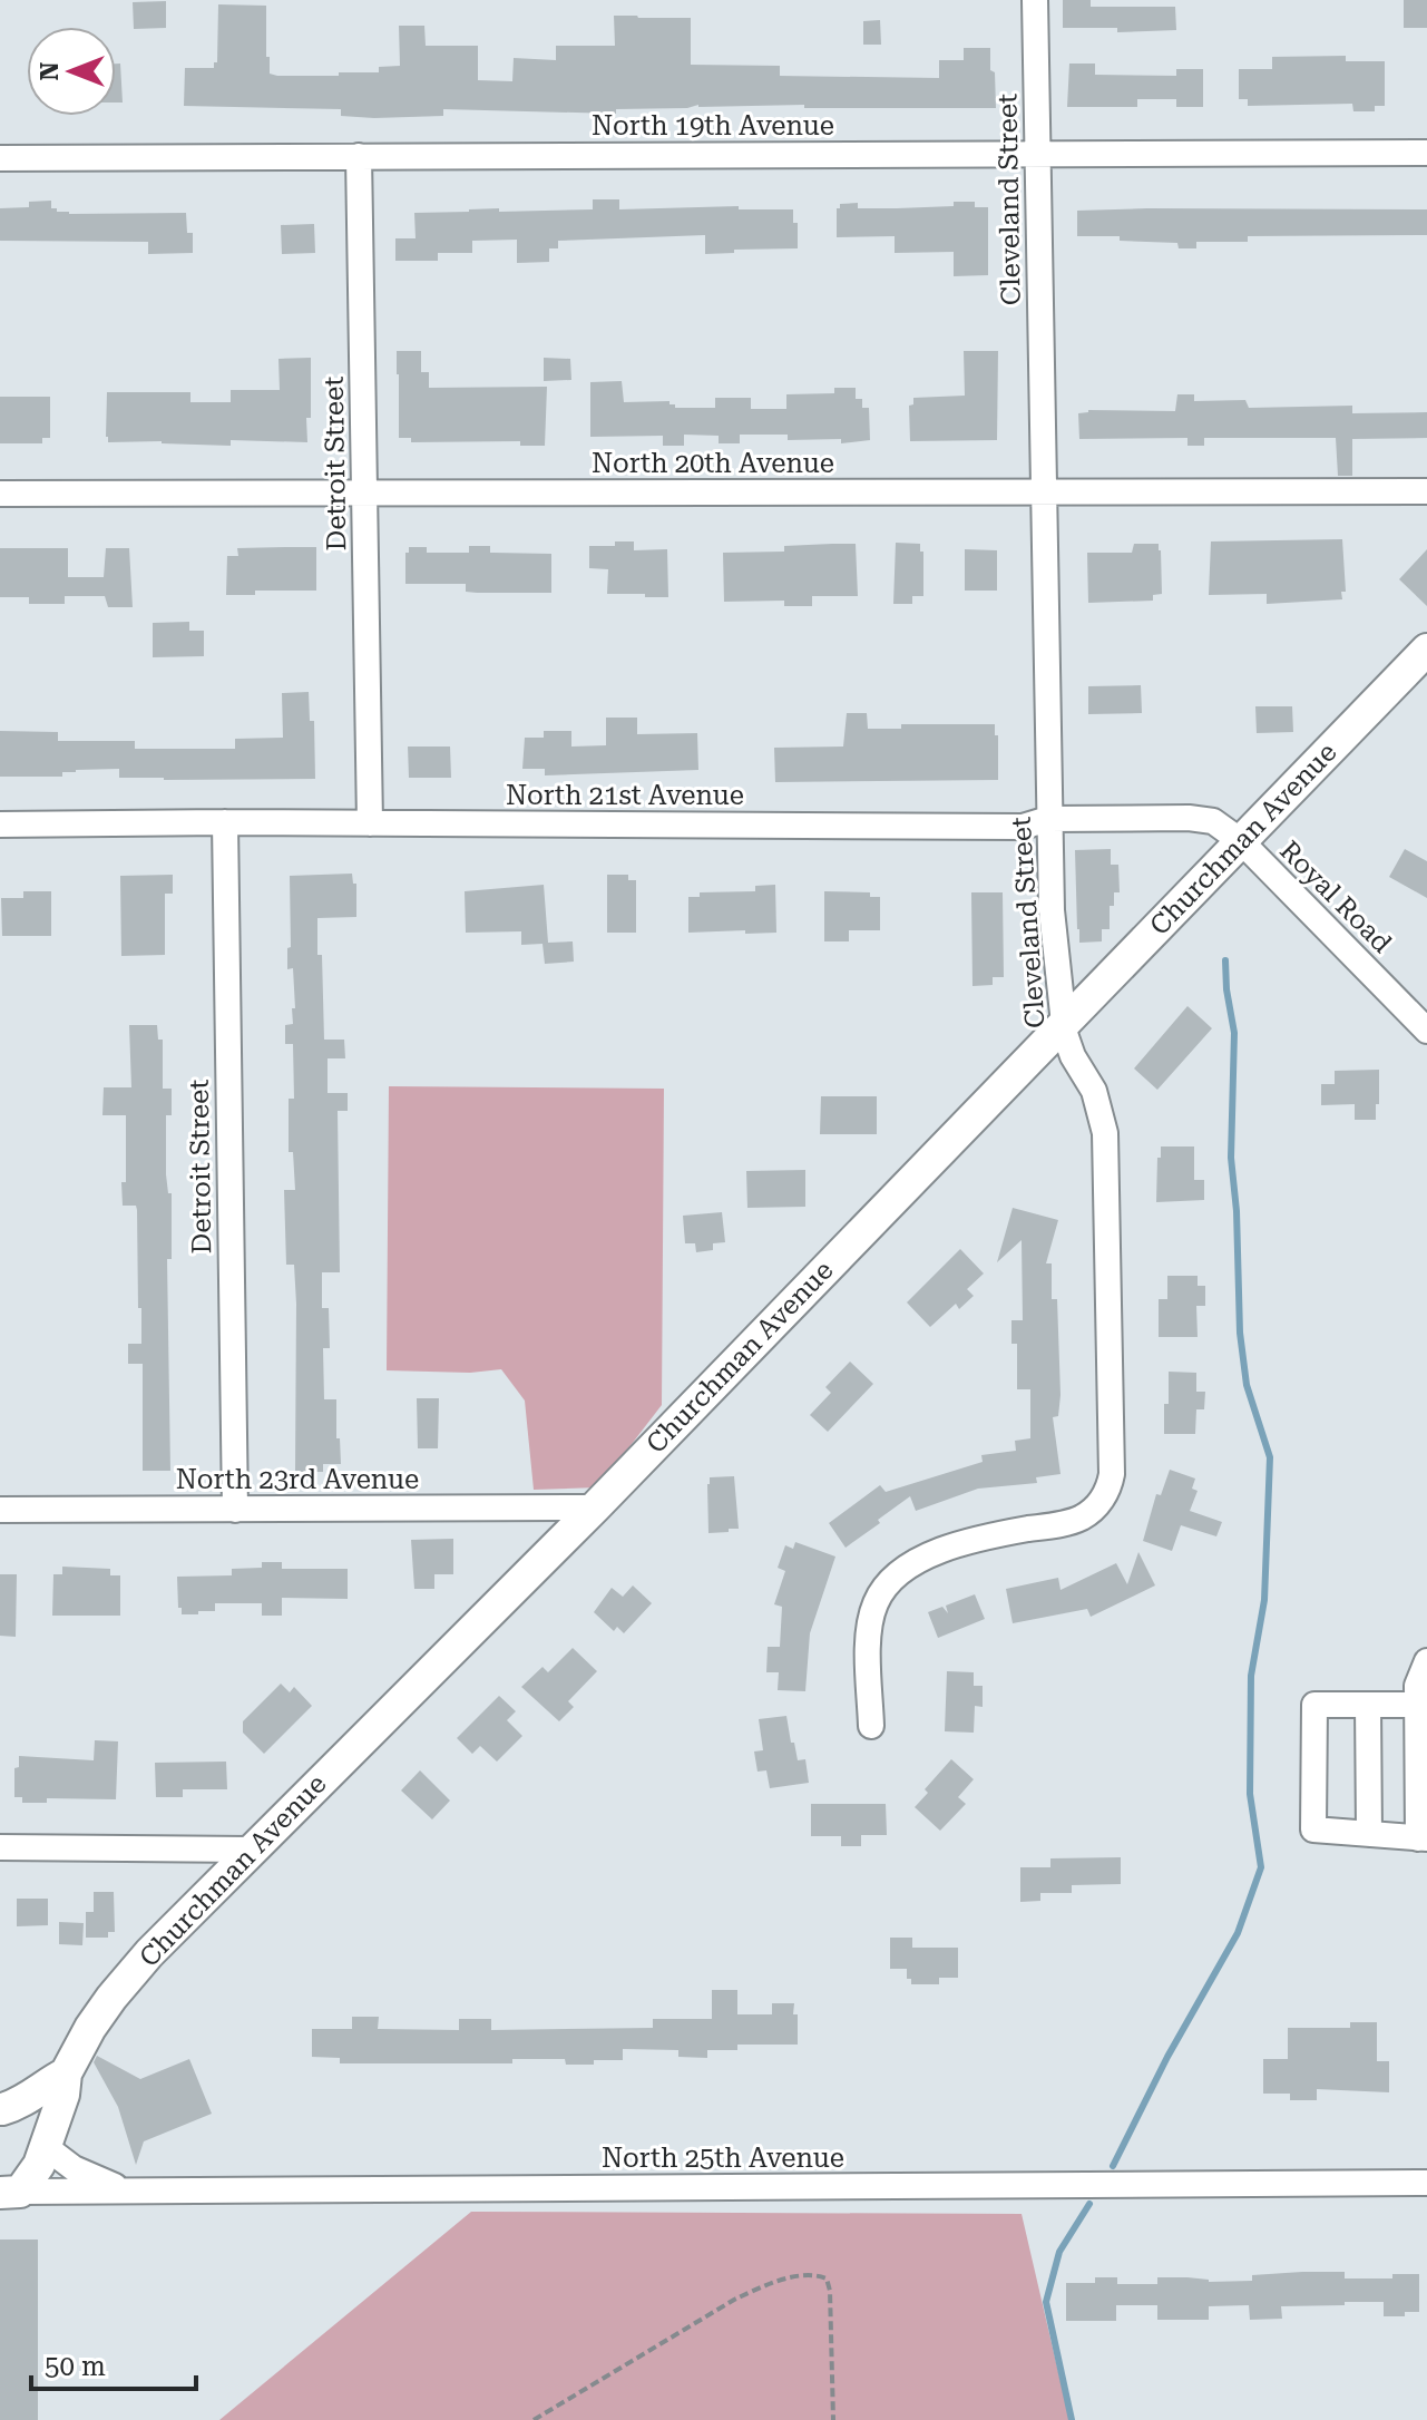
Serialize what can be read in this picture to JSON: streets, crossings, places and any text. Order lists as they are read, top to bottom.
{
  "streets": {
    "main road": ["Churchman Avenue"],
    "street": [
      "North 19th Avenue",
      "Cleveland Street",
      "Detroit Street",
      "North 20th Avenue",
      "North 21st Avenue",
      "Royal Road",
      "North 23rd Avenue",
      "North 25th Avenue"
    ]
  },
  "crossings": [
    ["North 19th Avenue", "Cleveland Street"],
    ["North 19th Avenue", "Detroit Street"],
    ["Cleveland Street", "North 20th Avenue"],
    ["Cleveland Street", "North 21st Avenue"],
    ["Cleveland Street", "Churchman Avenue"],
    ["Detroit Street", "North 20th Avenue"],
    ["Detroit Street", "North 21st Avenue"],
    ["Detroit Street", "North 23rd Avenue"],
    ["North 21st Avenue", "Churchman Avenue"],
    ["North 21st Avenue", "Royal Road"],
    ["Churchman Avenue", "Royal Road"],
    ["Churchman Avenue", "North 23rd Avenue"],
    ["Churchman Avenue", "North 25th Avenue"]
  ],
  "scale_bar": "50 m",
  "north": "left"
}
